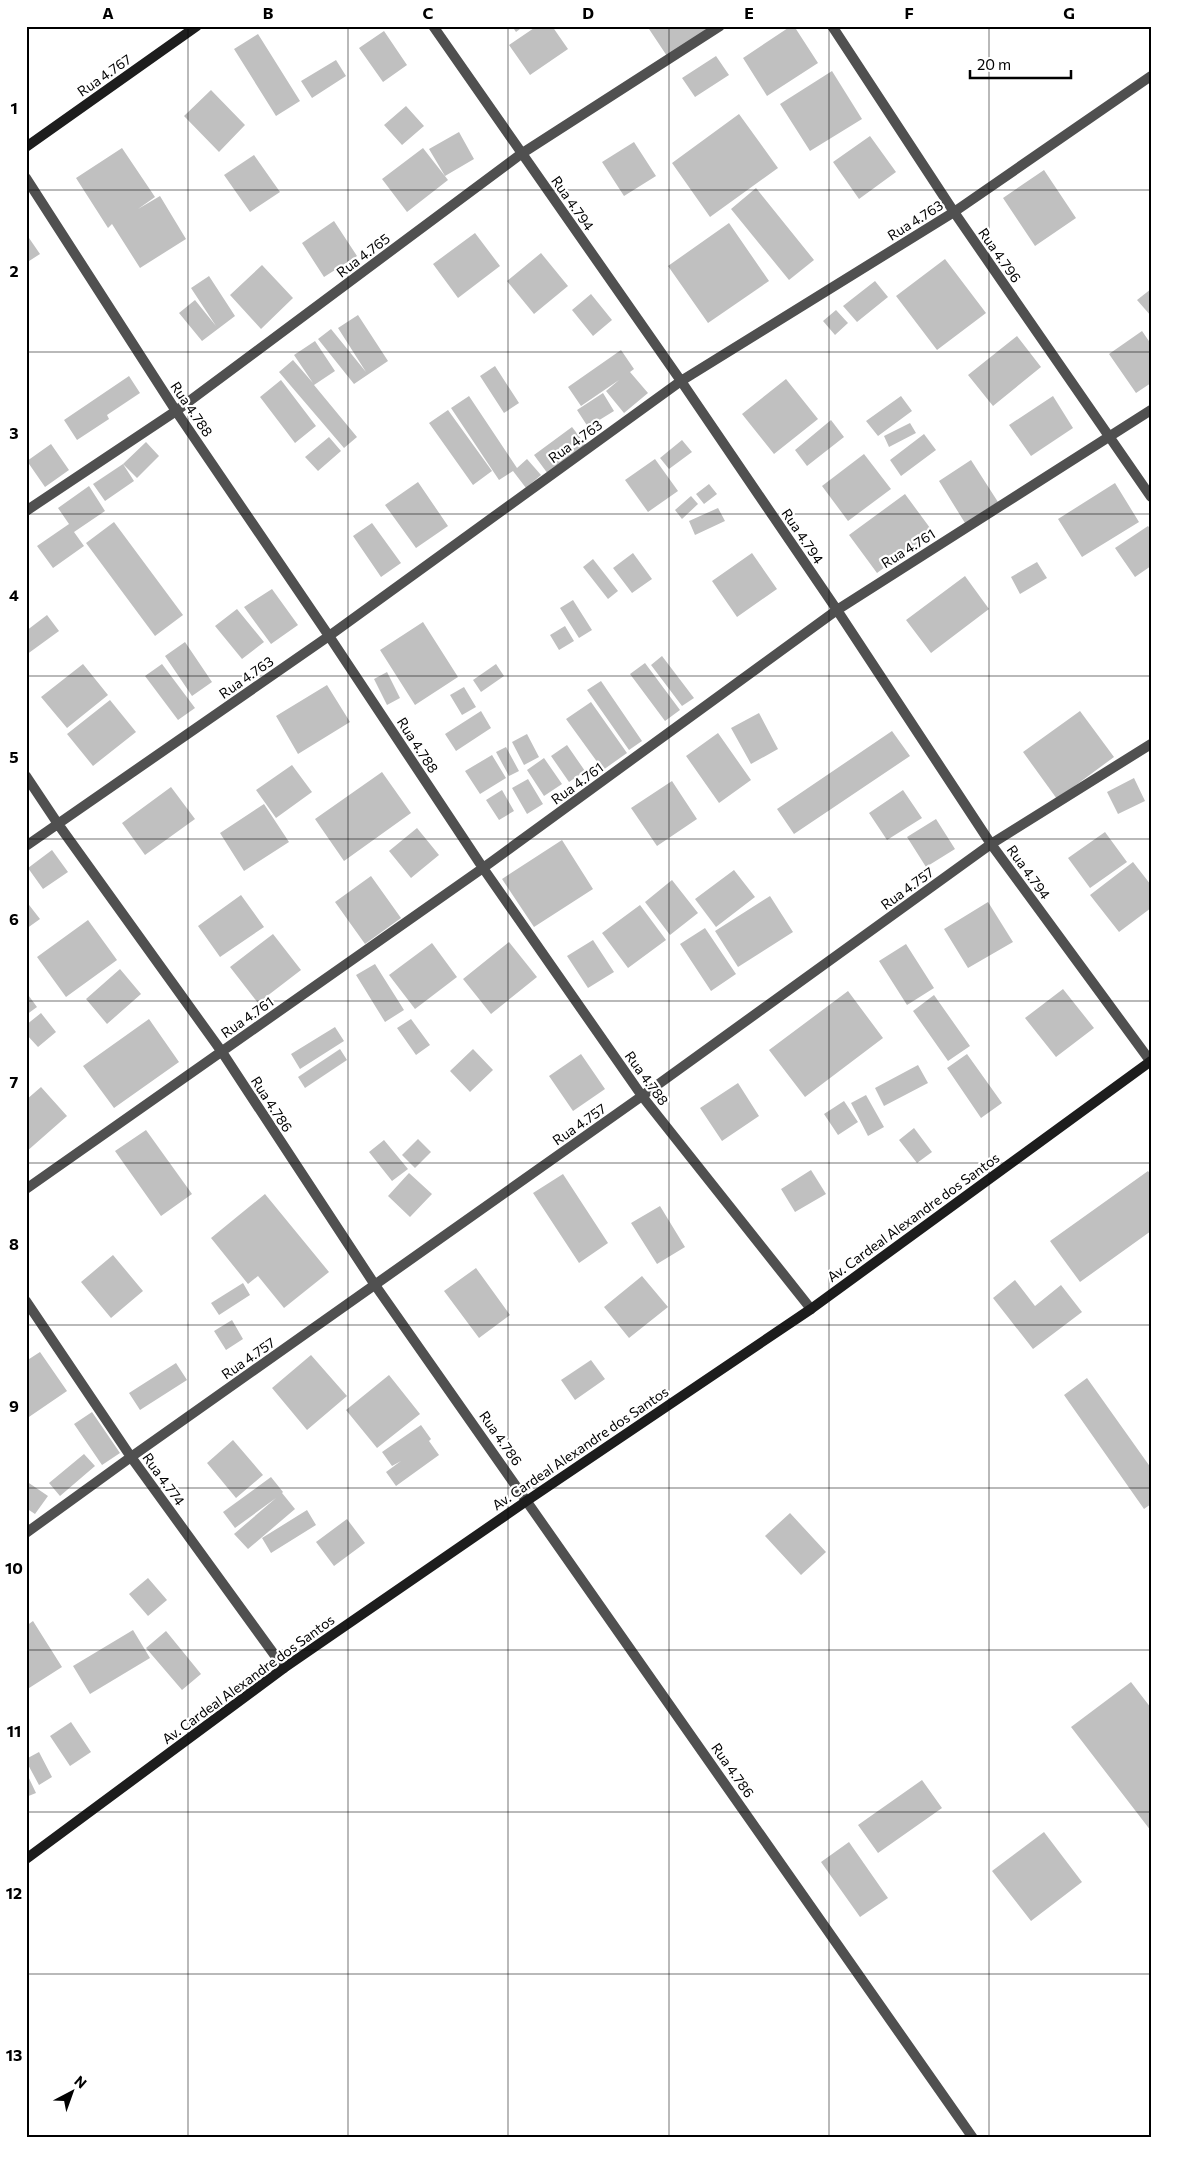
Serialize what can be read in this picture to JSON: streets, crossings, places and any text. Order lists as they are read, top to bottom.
{
  "streets": {
    "main road": ["Rua 4.767", "Av. Cardeal Alexandre dos Santos"],
    "street": [
      "Rua 4.794",
      "Rua 4.763",
      "Rua 4.765",
      "Rua 4.796",
      "Rua 4.788",
      "Rua 4.761",
      "Rua 4.757",
      "Rua 4.786",
      "Rua 4.774"
    ]
  },
  "crossings": [
    ["Rua 4.794", "Rua 4.763"],
    ["Rua 4.794", "Rua 4.765"],
    ["Rua 4.794", "Rua 4.761"],
    ["Rua 4.794", "Rua 4.757"],
    ["Rua 4.794", "Av. Cardeal Alexandre dos Santos"],
    ["Rua 4.763", "Rua 4.796"],
    ["Rua 4.763", "Rua 4.788"],
    ["Rua 4.763", "Rua 4.786"],
    ["Rua 4.765", "Rua 4.788"],
    ["Rua 4.796", "Rua 4.761"],
    ["Rua 4.788", "Rua 4.761"],
    ["Rua 4.788", "Rua 4.757"],
    ["Rua 4.788", "Av. Cardeal Alexandre dos Santos"],
    ["Rua 4.761", "Rua 4.786"],
    ["Rua 4.757", "Rua 4.786"],
    ["Rua 4.757", "Rua 4.774"],
    ["Rua 4.786", "Av. Cardeal Alexandre dos Santos"],
    ["Av. Cardeal Alexandre dos Santos", "Rua 4.774"]
  ],
  "scale_bar": "20 m",
  "north": "top right",
  "grid": {
    "columns": [
      "A",
      "B",
      "C",
      "D",
      "E",
      "F",
      "G"
    ],
    "rows": [
      "1",
      "2",
      "3",
      "4",
      "5",
      "6",
      "7",
      "8",
      "9",
      "10",
      "11",
      "12",
      "13"
    ]
  }
}
